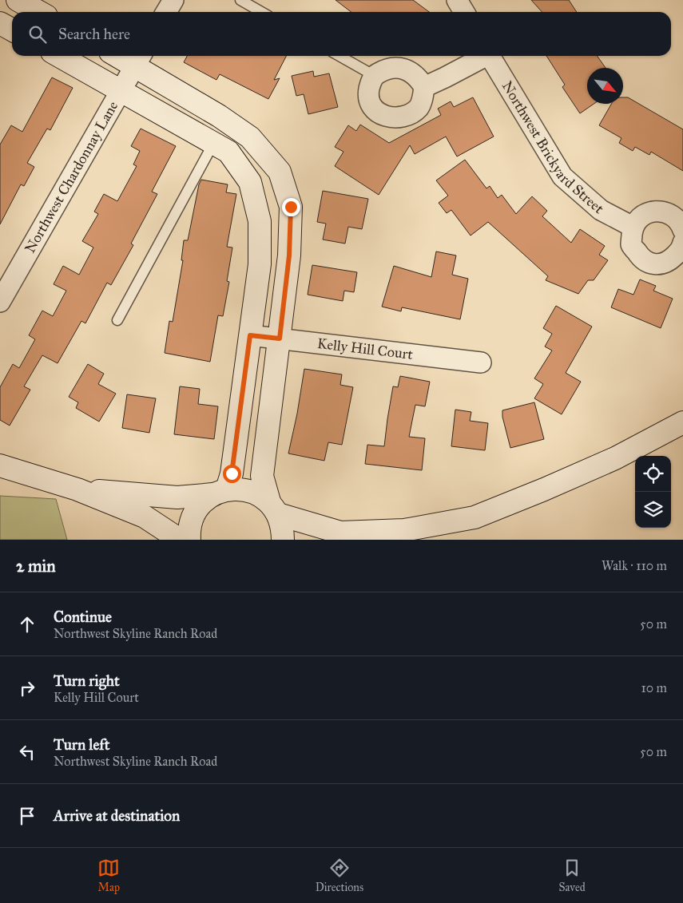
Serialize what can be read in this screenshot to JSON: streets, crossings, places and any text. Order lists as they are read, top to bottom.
{
  "streets": {
    "street": ["Northwest Brickyard Street", "Northwest Chardonnay Lane", "Kelly Hill Court"]
  },
  "north": "bottom right",
  "page": {
    "search": "Search here",
    "heading": ["2 min", "Walk · 110 m"],
    "list": [
      ["Continue", "Northwest Skyline Ranch Road", "50 m"],
      ["Turn right", "Kelly Hill Court", "10 m"],
      ["Turn left", "Northwest Skyline Ranch Road", "50 m"],
      "Arrive at destination"
    ],
    "nav": ["Map", "Directions", "Saved"]
  }
}
